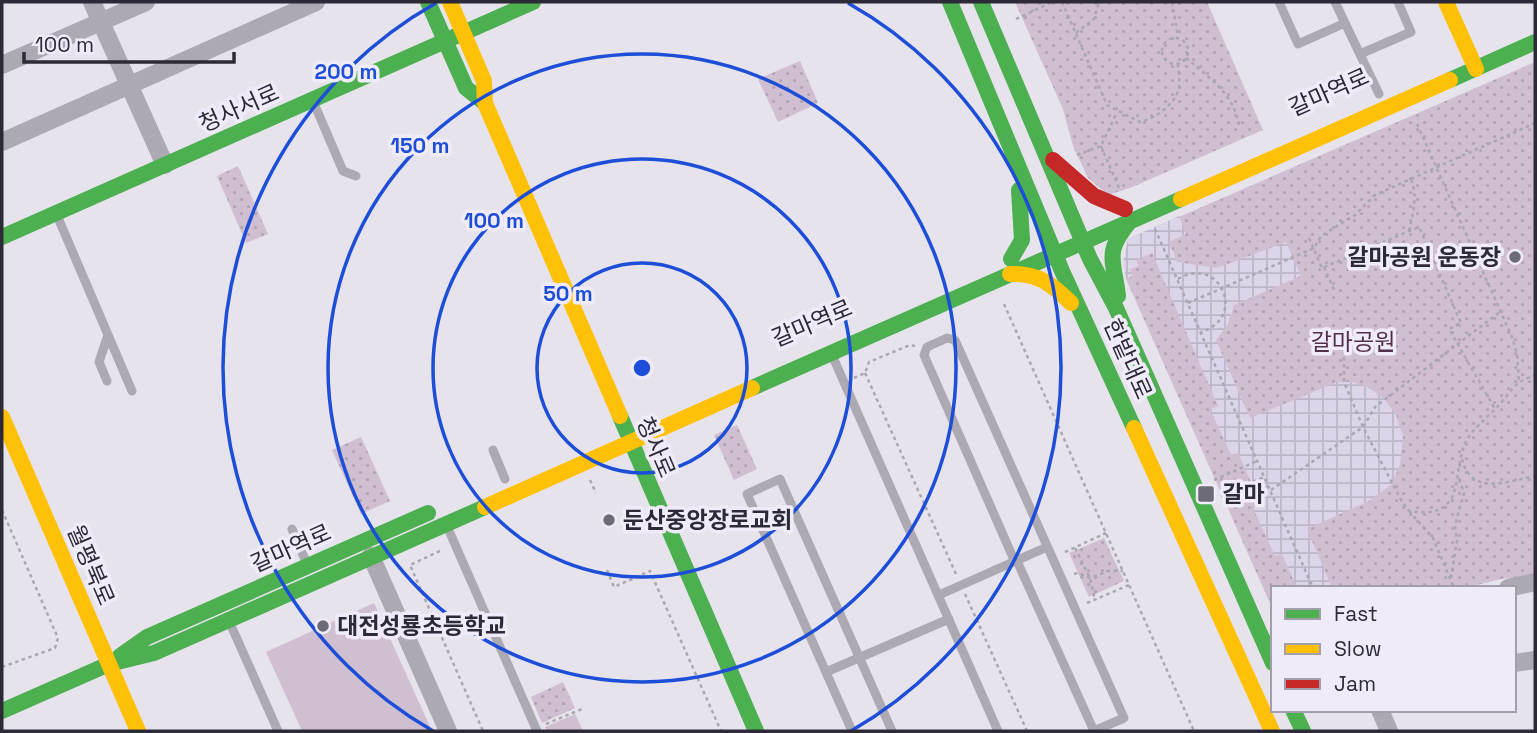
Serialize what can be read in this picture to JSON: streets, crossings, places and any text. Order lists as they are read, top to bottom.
{
  "streets": {
    "main road": [
      "갈마역로",
      "청사서로",
      "한밭대로",
      "청사로",
      "월평북로"
    ]
  },
  "crossings": [
    ["갈마역로", "한밭대로"],
    ["갈마역로", "청사로"],
    ["갈마역로", "월평북로"],
    ["청사서로", "청사로"]
  ],
  "parks": ["갈마공원"],
  "places": {
    "other": ["갈마공원 운동장", "둔산중앙장로교회", "대전성룡초등학교"],
    "transit": ["갈마"]
  },
  "legend": ["Fast", "Slow", "Jam"],
  "scale_bar": "100 m",
  "rings": [
    "200 m",
    "150 m",
    "100 m",
    "50 m"
  ]
}
